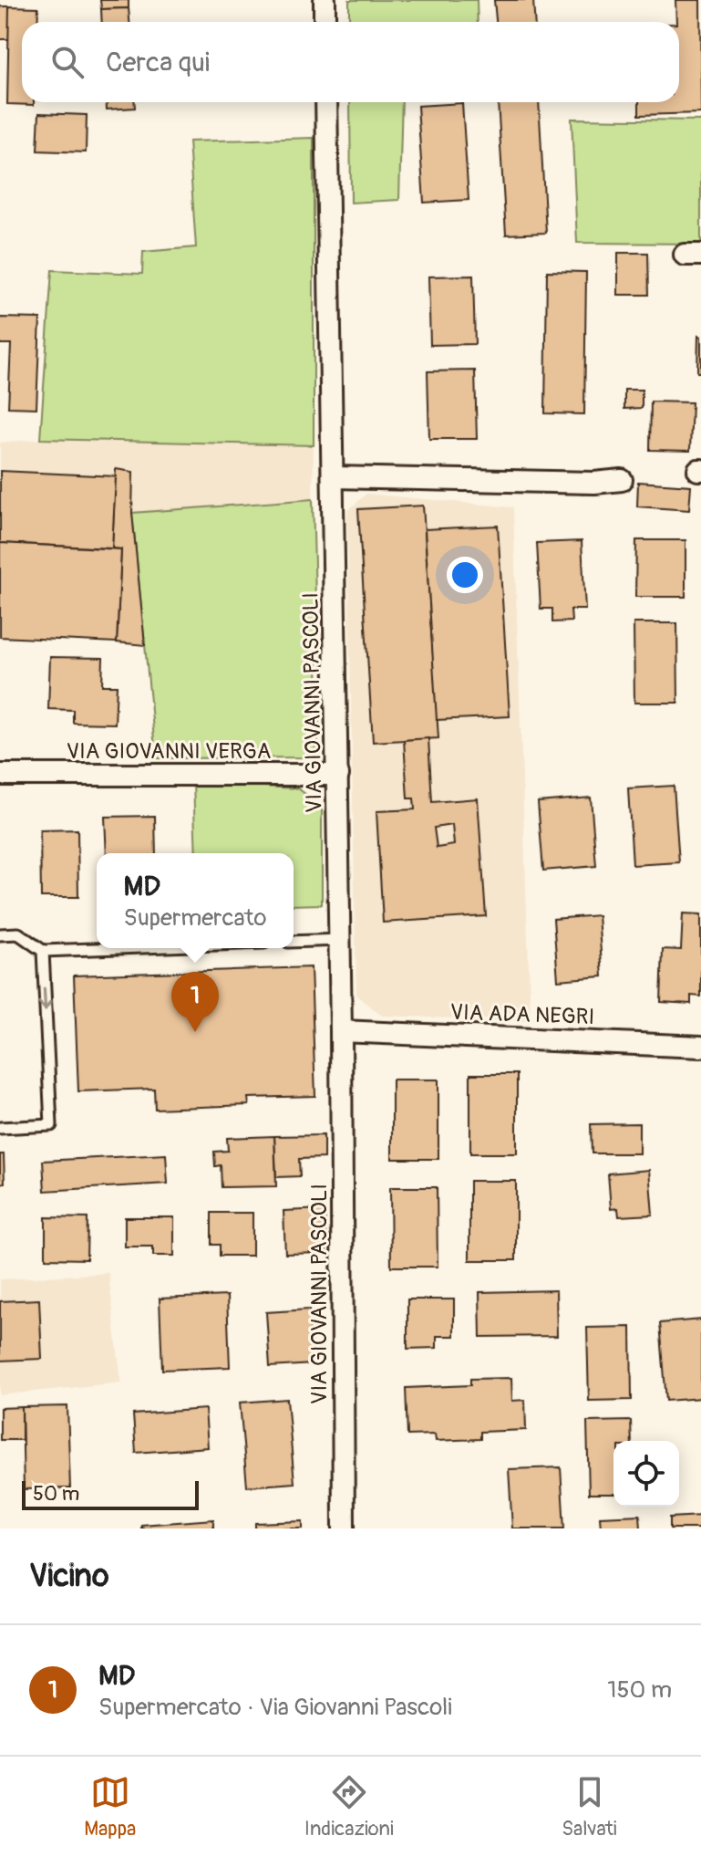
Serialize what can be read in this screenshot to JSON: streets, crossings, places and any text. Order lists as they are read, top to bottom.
{
  "streets": {
    "street": ["VIA GIOVANNI PASCOLI", "VIA GIOVANNI VERGA", "VIA ADA NEGRI"]
  },
  "crossings": [
    ["VIA GIOVANNI PASCOLI", "VIA GIOVANNI VERGA"],
    ["VIA GIOVANNI PASCOLI", "VIA ADA NEGRI"]
  ],
  "scale_bar": "50 m",
  "page": {
    "search": "Cerca qui",
    "popup": ["MD", "Supermercato"],
    "pins": "1",
    "scale": "50 m",
    "heading": "Vicino",
    "list": [
      {
        "mark": "1",
        "name": "MD",
        "note": "Supermercato · Via Giovanni Pascoli",
        "value": "150 m"
      }
    ],
    "nav": ["Mappa", "Indicazioni", "Salvati"]
  }
}
